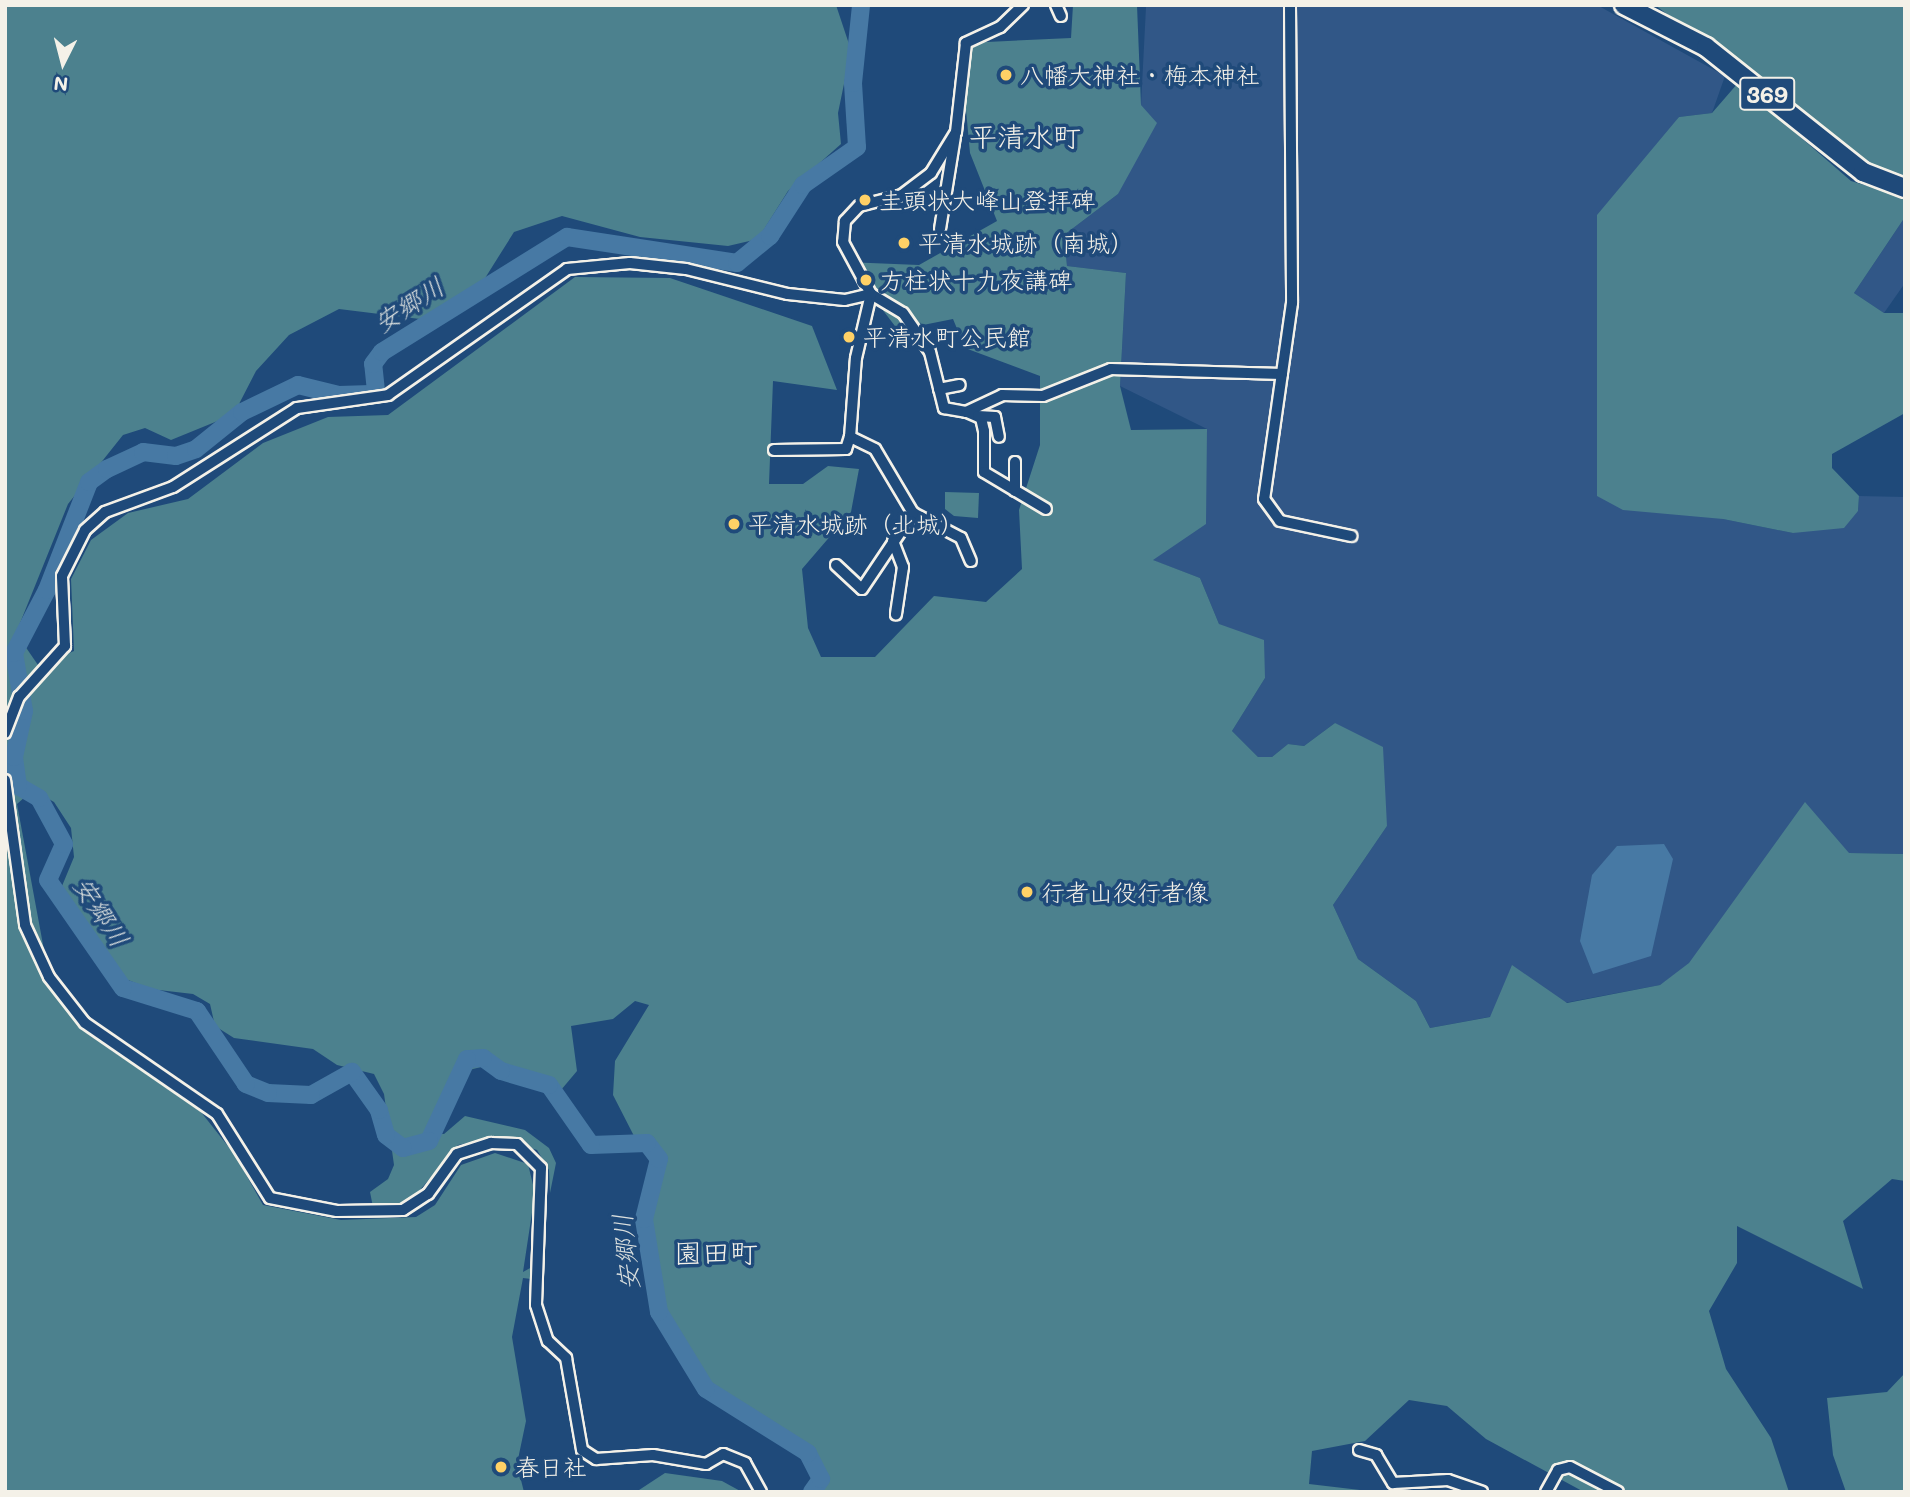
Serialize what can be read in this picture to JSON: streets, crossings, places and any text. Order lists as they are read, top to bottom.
{
  "streets": {
    "highway": ["369"]
  },
  "districts": ["平清水町", "園田町"],
  "water": ["安郷川"],
  "places": [
    "八幡大神社・梅本神社",
    "圭頭状大峰山登拝碑",
    "平清水城跡（南城）",
    "方柱状十九夜講碑",
    "平清水町公民館",
    "平清水城跡（北城）",
    "行者山役行者像",
    "春日社"
  ],
  "north": "bottom"
}
